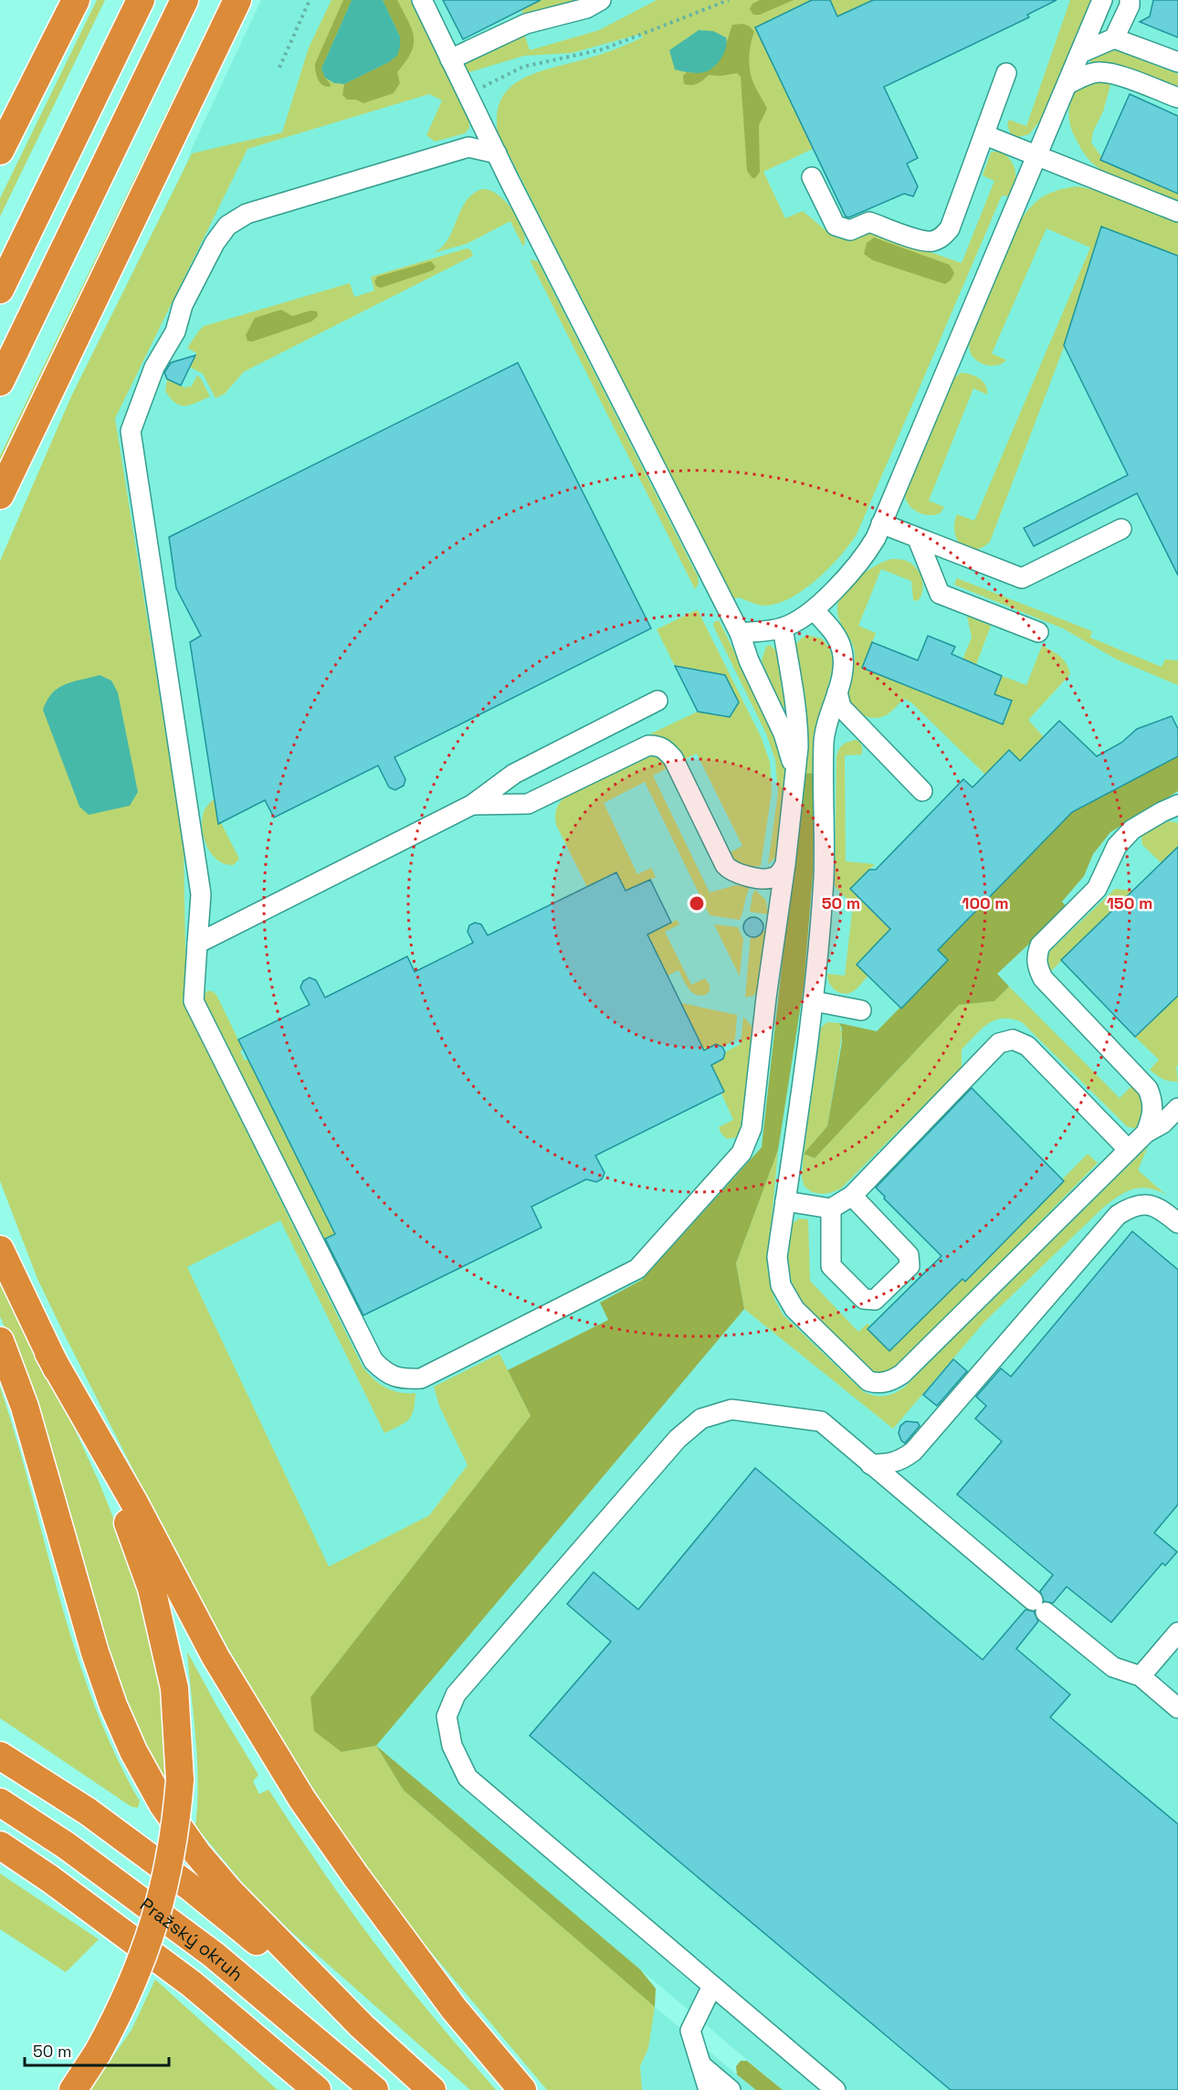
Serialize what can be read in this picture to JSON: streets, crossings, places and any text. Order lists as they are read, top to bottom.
{
  "streets": {
    "highway": ["Pražský okruh"]
  },
  "scale_bar": "50 m",
  "rings": ["50 m", "100 m", "150 m"]
}
